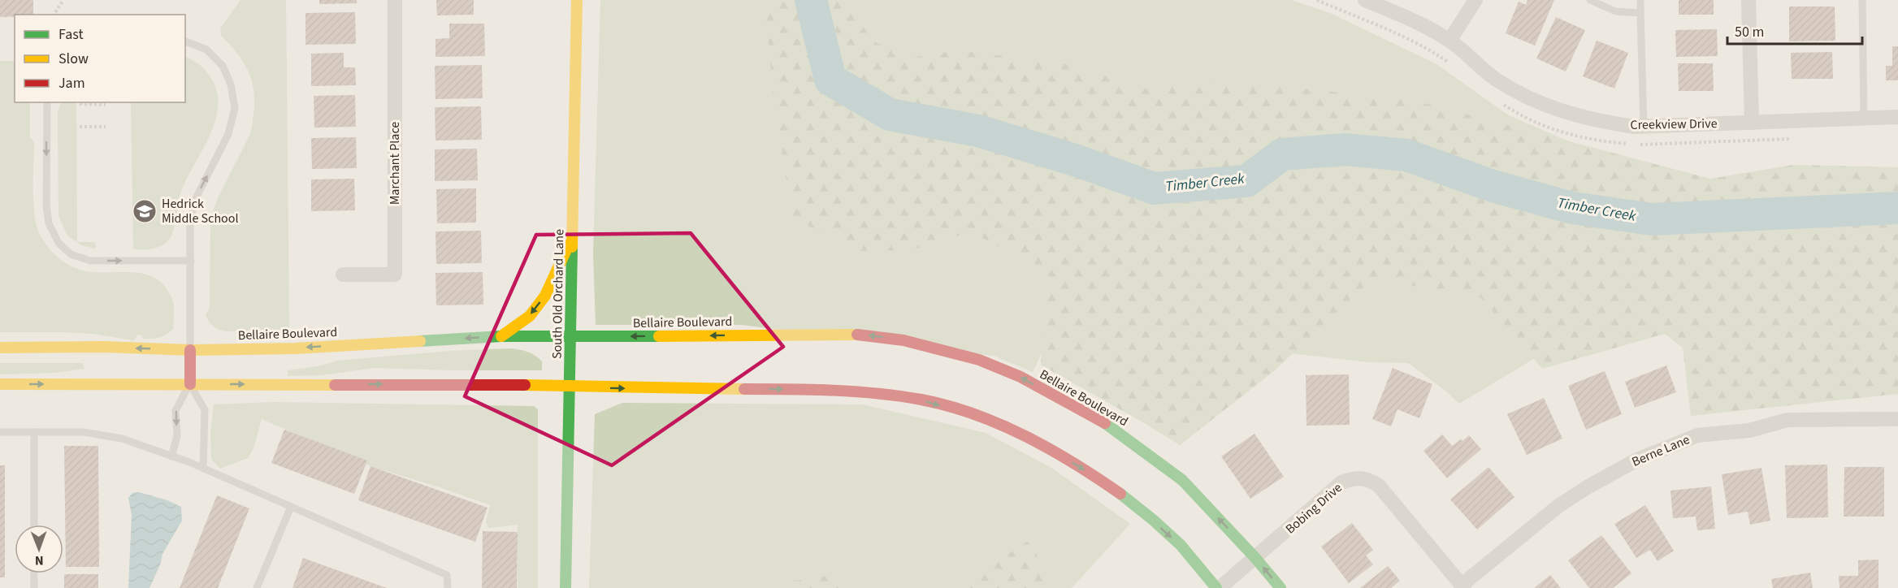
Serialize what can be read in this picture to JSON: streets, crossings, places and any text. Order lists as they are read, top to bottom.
{
  "streets": {
    "main road": ["South Old Orchard Lane", "Bellaire Boulevard"],
    "street": [
      "Creekview Drive",
      "Marchant Place",
      "Berne Lane",
      "Bobing Drive"
    ]
  },
  "crossings": [
    ["South Old Orchard Lane", "Bellaire Boulevard"],
    ["Bellaire Boulevard", "Bobing Drive"],
    ["Berne Lane", "Bobing Drive"]
  ],
  "water": ["Timber Creek"],
  "places": {
    "school or university": ["Hedrick Middle School"]
  },
  "legend": ["Fast", "Slow", "Jam"],
  "scale_bar": "50 m",
  "north": "bottom"
}
